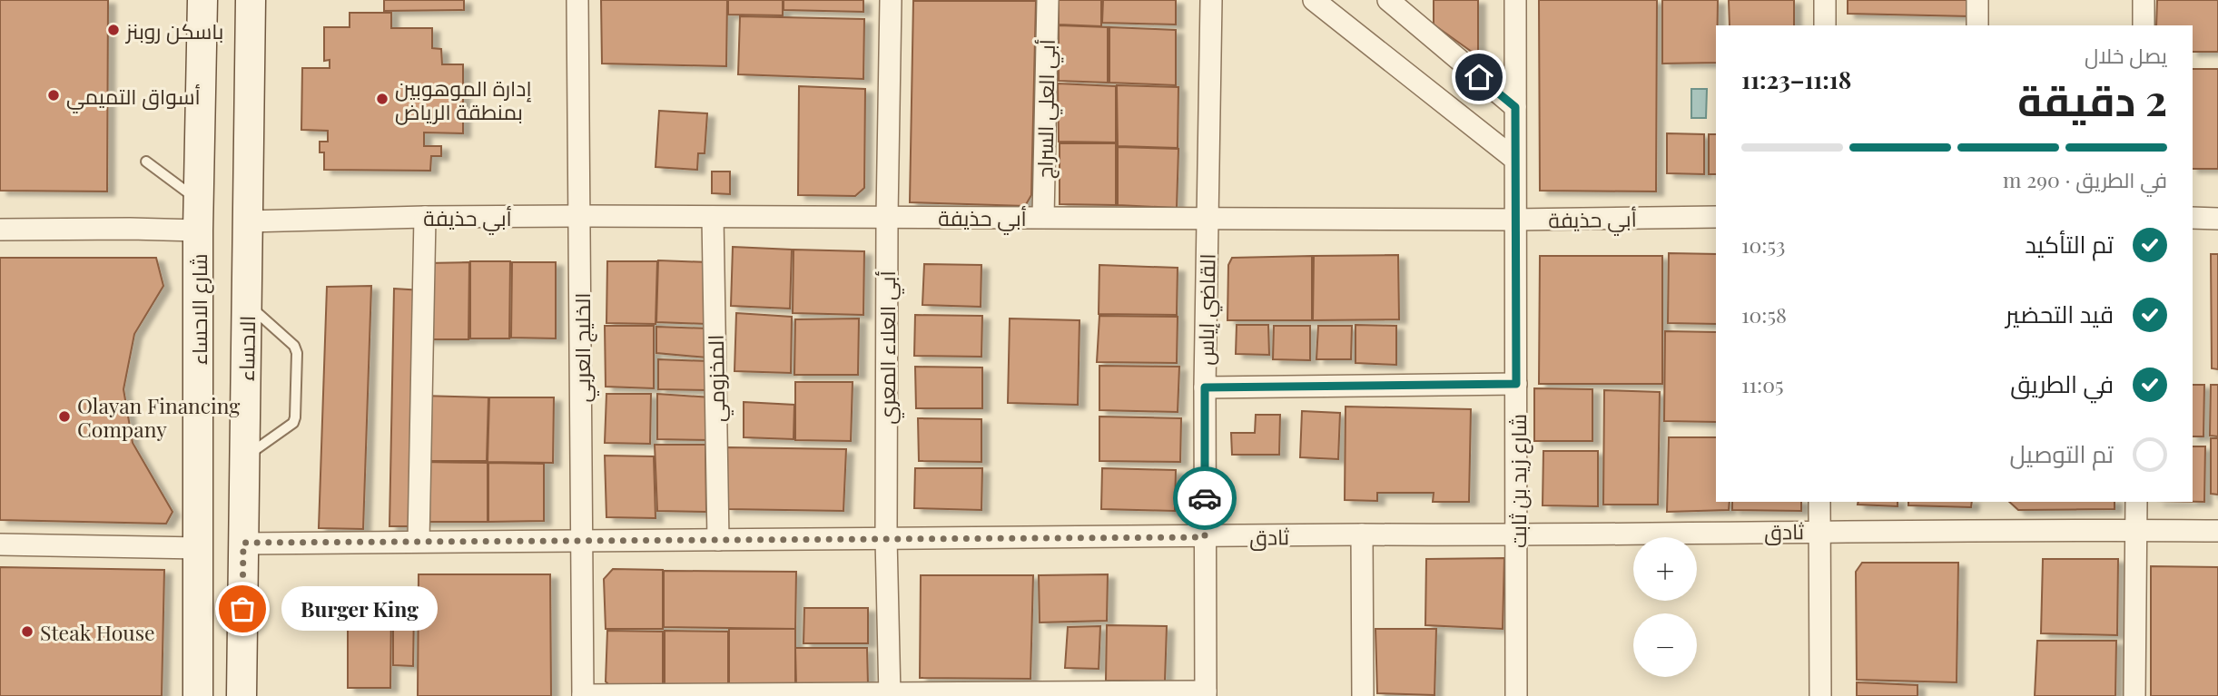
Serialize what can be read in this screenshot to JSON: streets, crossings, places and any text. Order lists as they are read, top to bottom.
{
  "streets": {
    "main road": ["شارع الاحساء", "الاحساء"],
    "street": [
      "أبي العلي السراج",
      "أبي حذيفة",
      "القاضي إياس",
      "الخليج العربي",
      "أبي العلاء المعري",
      "المخزومي",
      "شارع زيد بن ثابت",
      "ثادق"
    ]
  },
  "crossings": [
    ["أبي العلي السراج", "أبي حذيفة"],
    ["أبي حذيفة", "القاضي إياس"],
    ["أبي حذيفة", "الخليج العربي"],
    ["أبي حذيفة", "أبي العلاء المعري"],
    ["أبي حذيفة", "الاحساء"],
    ["أبي حذيفة", "المخزومي"],
    ["أبي حذيفة", "شارع زيد بن ثابت"],
    ["القاضي إياس", "ثادق"],
    ["الخليج العربي", "ثادق"],
    ["أبي العلاء المعري", "ثادق"],
    ["الاحساء", "ثادق"],
    ["المخزومي", "ثادق"],
    ["شارع زيد بن ثابت", "ثادق"]
  ],
  "places": [
    "باسكن روبنز",
    "أسواق التميمي",
    "إدارة الموهوبين بمنطقة الرياض",
    "Olayan Financing Company",
    "Burger King",
    "Steak House"
  ],
  "page": {
    "heading": ["2 دقيقة", "يصل خلال", "11:18–11:23"],
    "bar": "في الطريق · 290 m",
    "list": [
      ["تم التأكيد", "10:53"],
      ["قيد التحضير", "10:58"],
      ["في الطريق", "11:05"],
      "تم التوصيل"
    ],
    "map_buttons": ["+", "−"],
    "bubble": "Burger King"
  }
}
